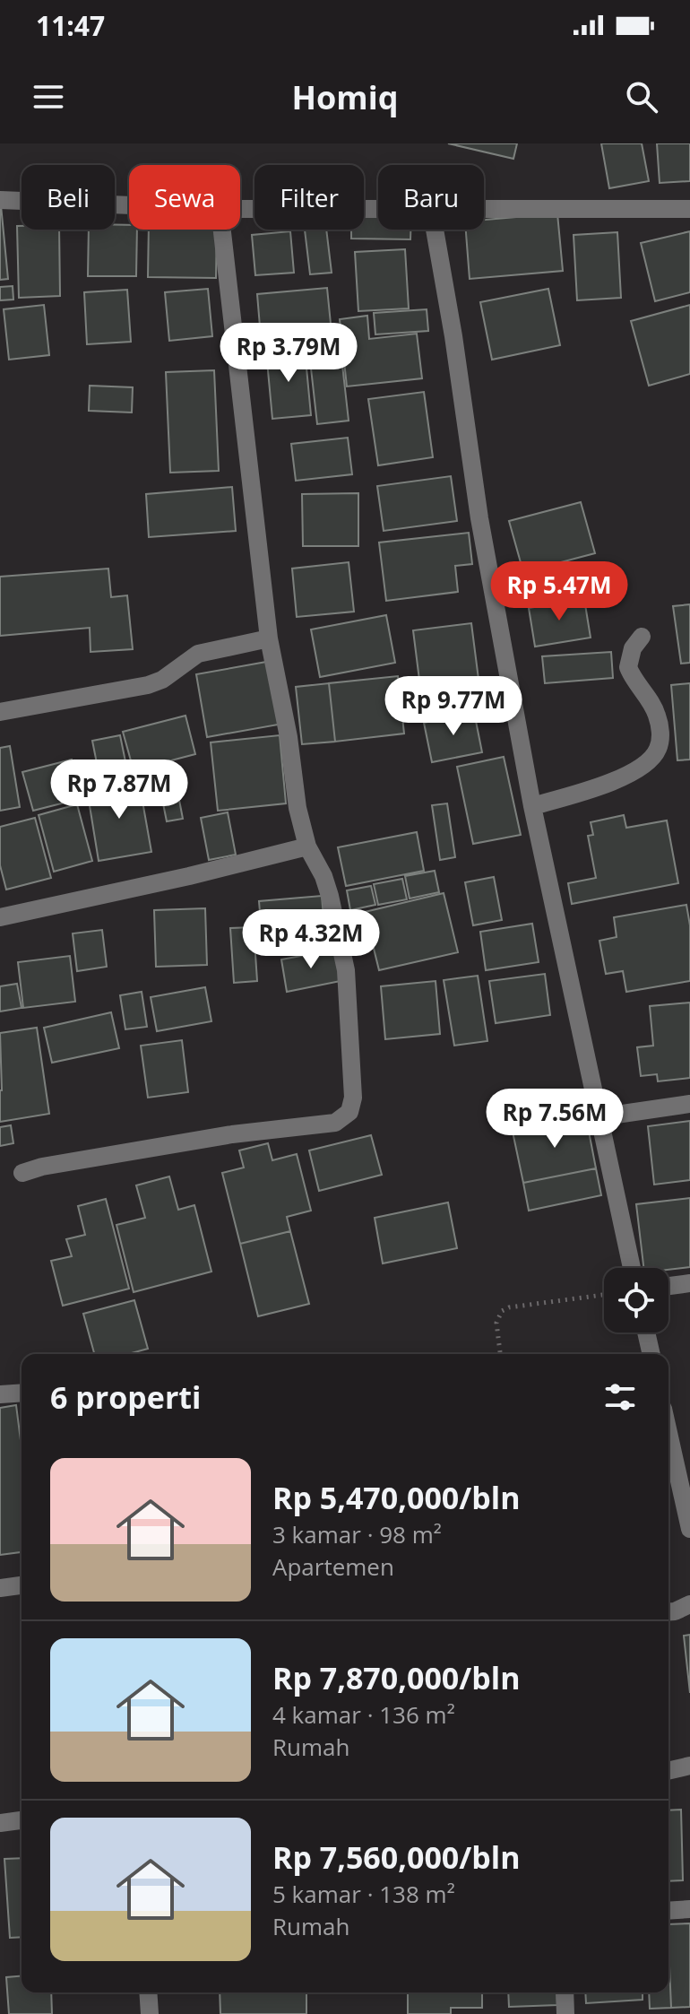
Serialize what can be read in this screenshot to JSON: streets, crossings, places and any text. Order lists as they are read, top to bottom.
{
  "page": {
    "status": "11:47",
    "header": "Homiq",
    "chip": [
      "Beli",
      "Sewa",
      "Filter",
      "Baru"
    ],
    "price": [
      "Rp 3.79M",
      "Rp 5.47M",
      "Rp 9.77M",
      "Rp 7.87M",
      "Rp 4.32M",
      "Rp 7.56M"
    ],
    "heading": "6 properti",
    "list": [
      {
        "name": "Rp 5,470,000/bln",
        "note": "3 kamar · 98 m² · Apartemen"
      },
      {
        "name": "Rp 7,870,000/bln",
        "note": "4 kamar · 136 m² · Rumah"
      },
      {
        "name": "Rp 7,560,000/bln",
        "note": "5 kamar · 138 m² · Rumah"
      }
    ]
  }
}
